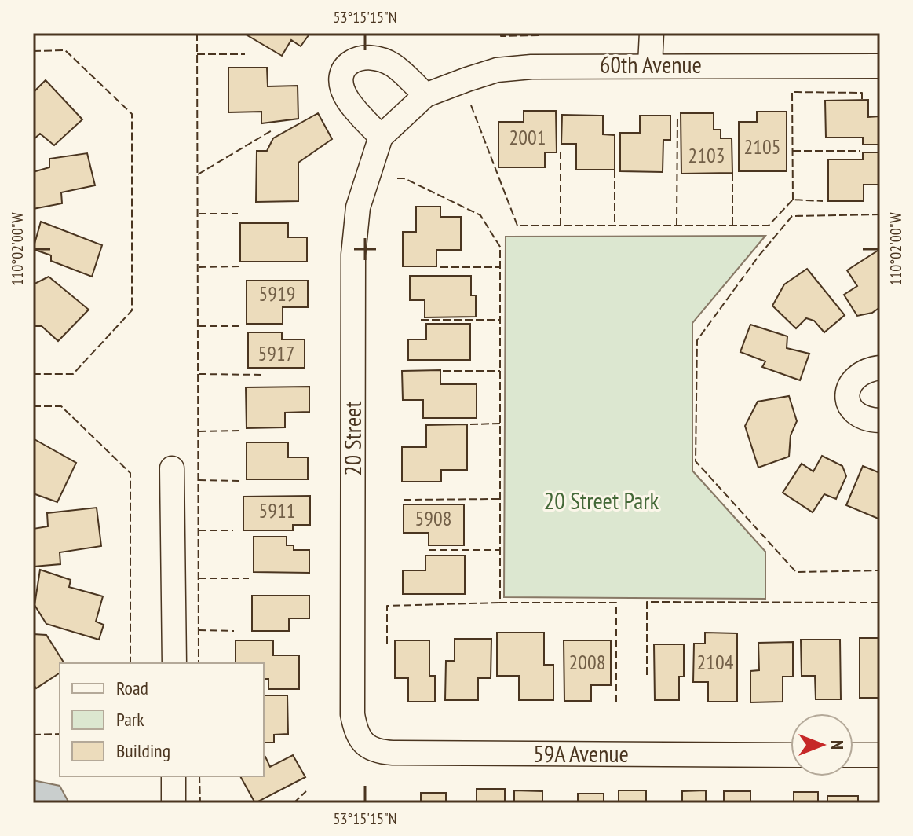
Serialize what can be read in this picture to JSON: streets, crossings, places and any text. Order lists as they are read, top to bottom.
{
  "streets": {
    "street": ["60th Avenue", "20 Street", "59A Avenue"]
  },
  "crossings": [
    ["60th Avenue", "20 Street"],
    ["20 Street", "59A Avenue"]
  ],
  "parks": ["20 Street Park"],
  "house_numbers": [
    "2001",
    "2105",
    "2103",
    "5919",
    "5917",
    "5911",
    "5908",
    "2008",
    "2104"
  ],
  "legend": ["Road", "Park", "Building"],
  "north": "right",
  "coordinates": ["53°15'15\"N", "110°02'00\"W"]
}
